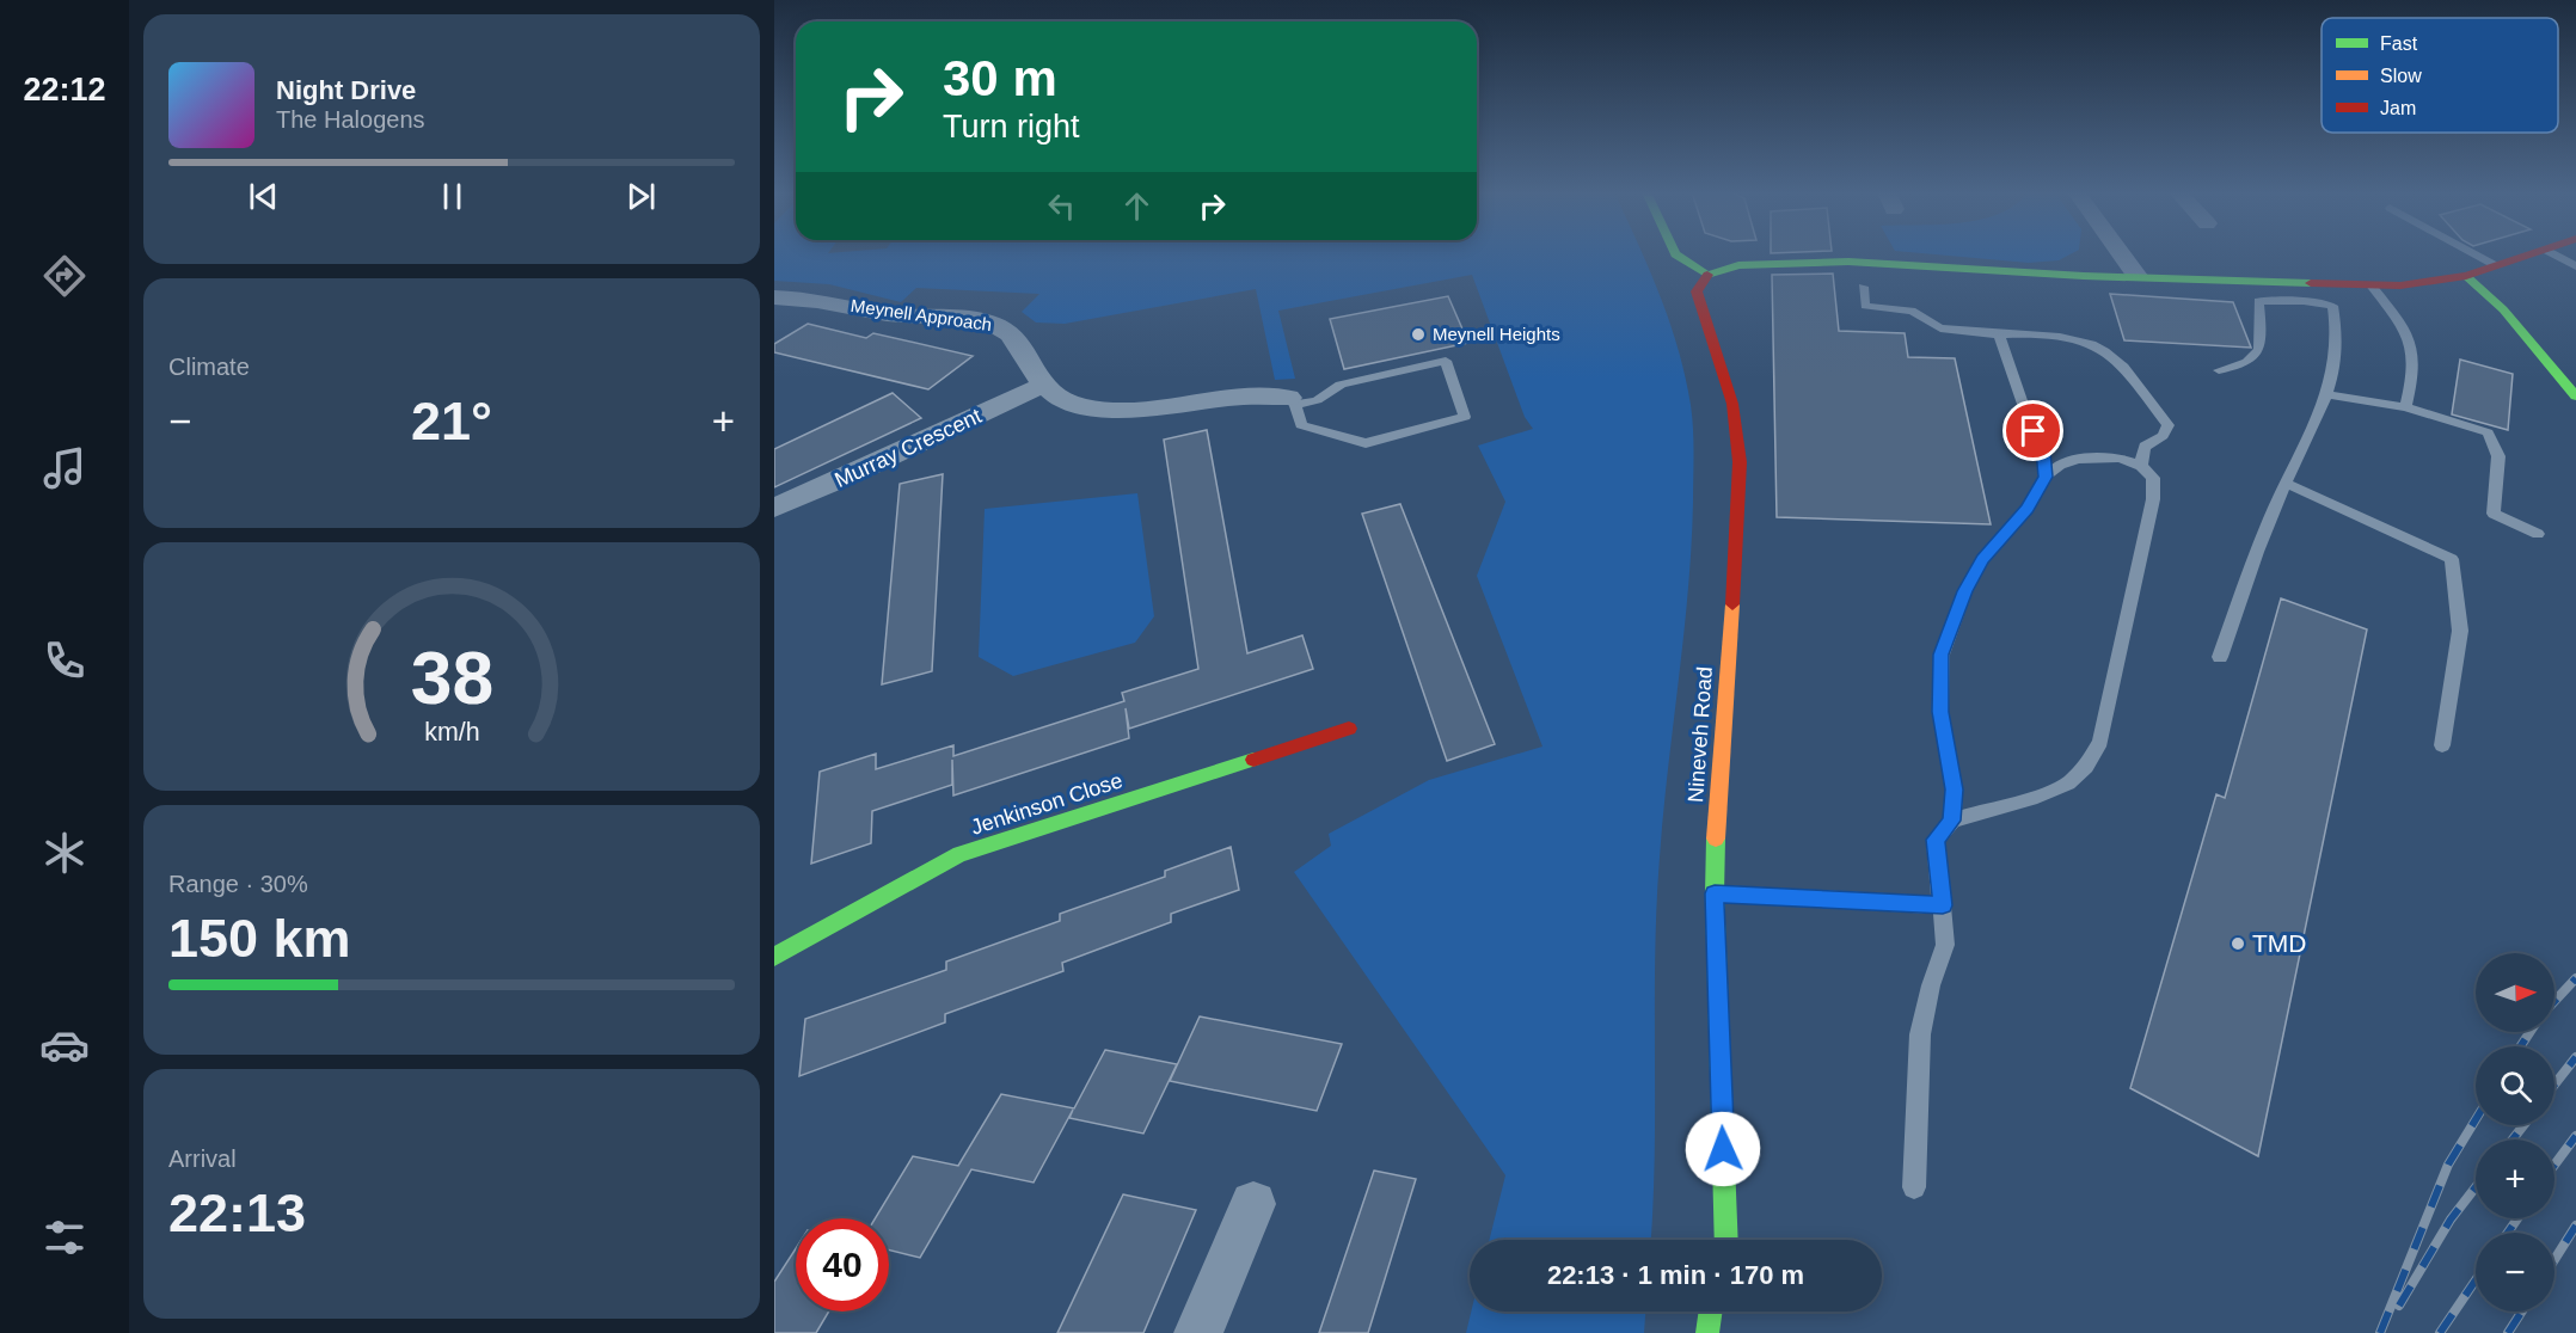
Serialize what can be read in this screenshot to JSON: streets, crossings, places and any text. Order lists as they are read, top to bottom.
{
  "streets": {
    "street": [
      "Meynell Approach",
      "Murray Crescent",
      "Nineveh Road",
      "Jenkinson Close"
    ]
  },
  "crossings": [
    ["Meynell Approach", "Murray Crescent"]
  ],
  "places": ["Meynell Heights", "TMD"],
  "legend": ["Fast", "Slow", "Jam"],
  "north": "right",
  "page": {
    "tabs": "22:12",
    "turn": ["30 m", "Turn right"],
    "song": ["Night Drive", "The Halogens"],
    "tile": [
      "Climate",
      ["Range · 30%", "150 km"],
      ["Arrival", "22:13"]
    ],
    "heat": ["−", "21°", "+"],
    "map_buttons": ["+", "−"],
    "limit": "40",
    "trip": "22:13 · 1 min · 170 m",
    "gauge": ["38", "km/h"]
  }
}
